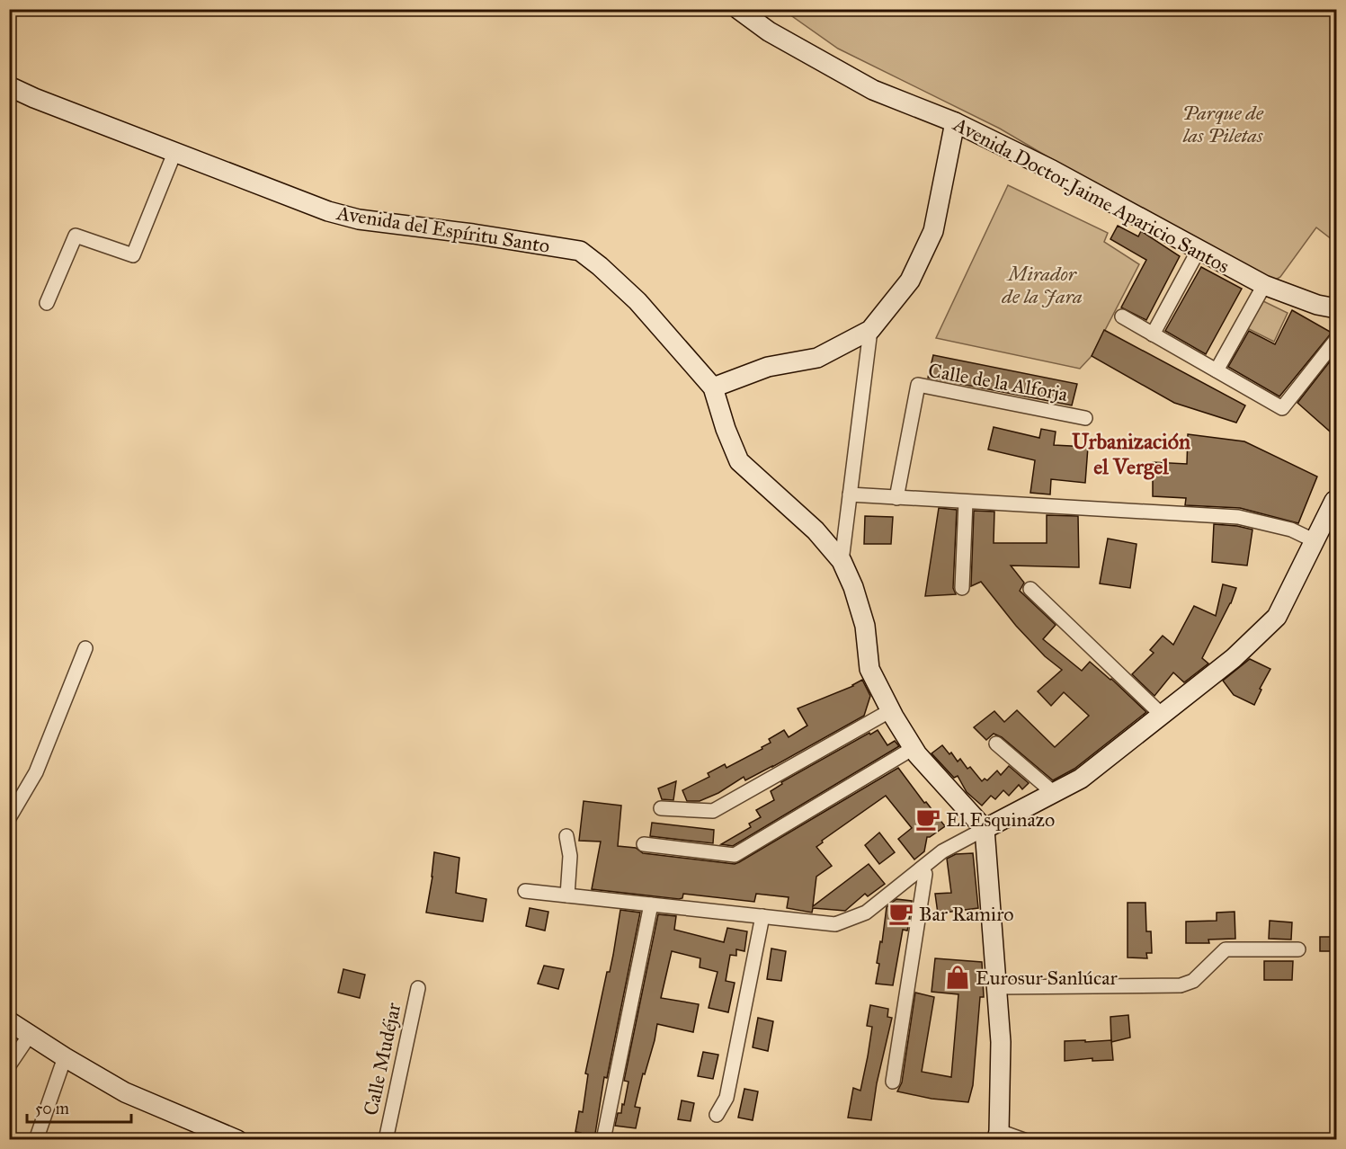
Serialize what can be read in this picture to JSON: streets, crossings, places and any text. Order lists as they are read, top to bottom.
{
  "streets": {
    "street": [
      "Avenida Doctor Jaime Aparicio Santos",
      "Avenida del Espíritu Santo",
      "Calle de la Alforja",
      "Calle Mudéjar"
    ]
  },
  "districts": ["Urbanización el Vergel"],
  "parks": ["Parque de las Piletas", "Mirador de la Jara"],
  "places": {
    "cafe": ["El Esquinazo", "Bar Ramiro"],
    "shop": ["Eurosur Sanlúcar"]
  },
  "scale_bar": "50 m"
}
